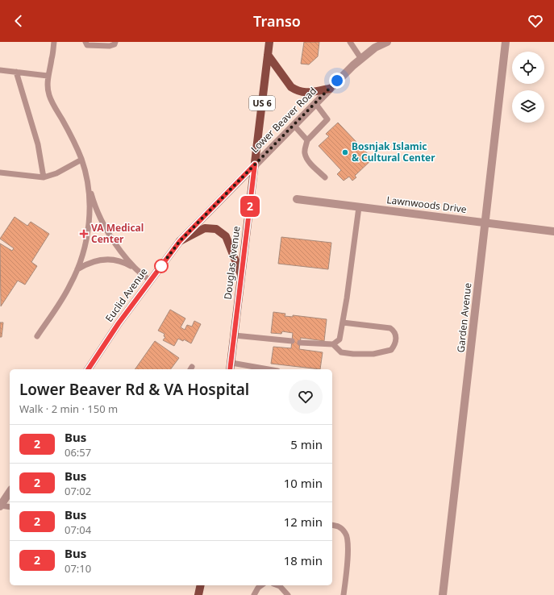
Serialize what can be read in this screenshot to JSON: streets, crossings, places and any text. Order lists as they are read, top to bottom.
{
  "streets": {
    "main road": ["US 6", "Douglas Avenue"],
    "street": [
      "Lower Beaver Road",
      "Lawnwoods Drive",
      "Euclid Avenue",
      "Garden Avenue"
    ]
  },
  "crossings": [
    ["Lower Beaver Road", "Douglas Avenue"],
    ["Lower Beaver Road", "Euclid Avenue"],
    ["Lawnwoods Drive", "Garden Avenue"],
    ["Douglas Avenue", "Euclid Avenue"]
  ],
  "places": {
    "other": ["Bosnjak Islamic & Cultural Center"],
    "health": ["VA Medical Center"]
  },
  "lines": ["bus line 2"],
  "page": {
    "header": "Transo",
    "on_map": "2",
    "heading": ["Lower Beaver Rd & VA Hospital", "Walk · 2 min · 150 m"],
    "list": [
      {
        "mark": "2",
        "name": "Bus",
        "note": "06:57",
        "value": "5 min"
      },
      {
        "mark": "2",
        "name": "Bus",
        "note": "07:02",
        "value": "10 min"
      },
      {
        "mark": "2",
        "name": "Bus",
        "note": "07:04",
        "value": "12 min"
      },
      {
        "mark": "2",
        "name": "Bus",
        "note": "07:10",
        "value": "18 min"
      }
    ]
  }
}
